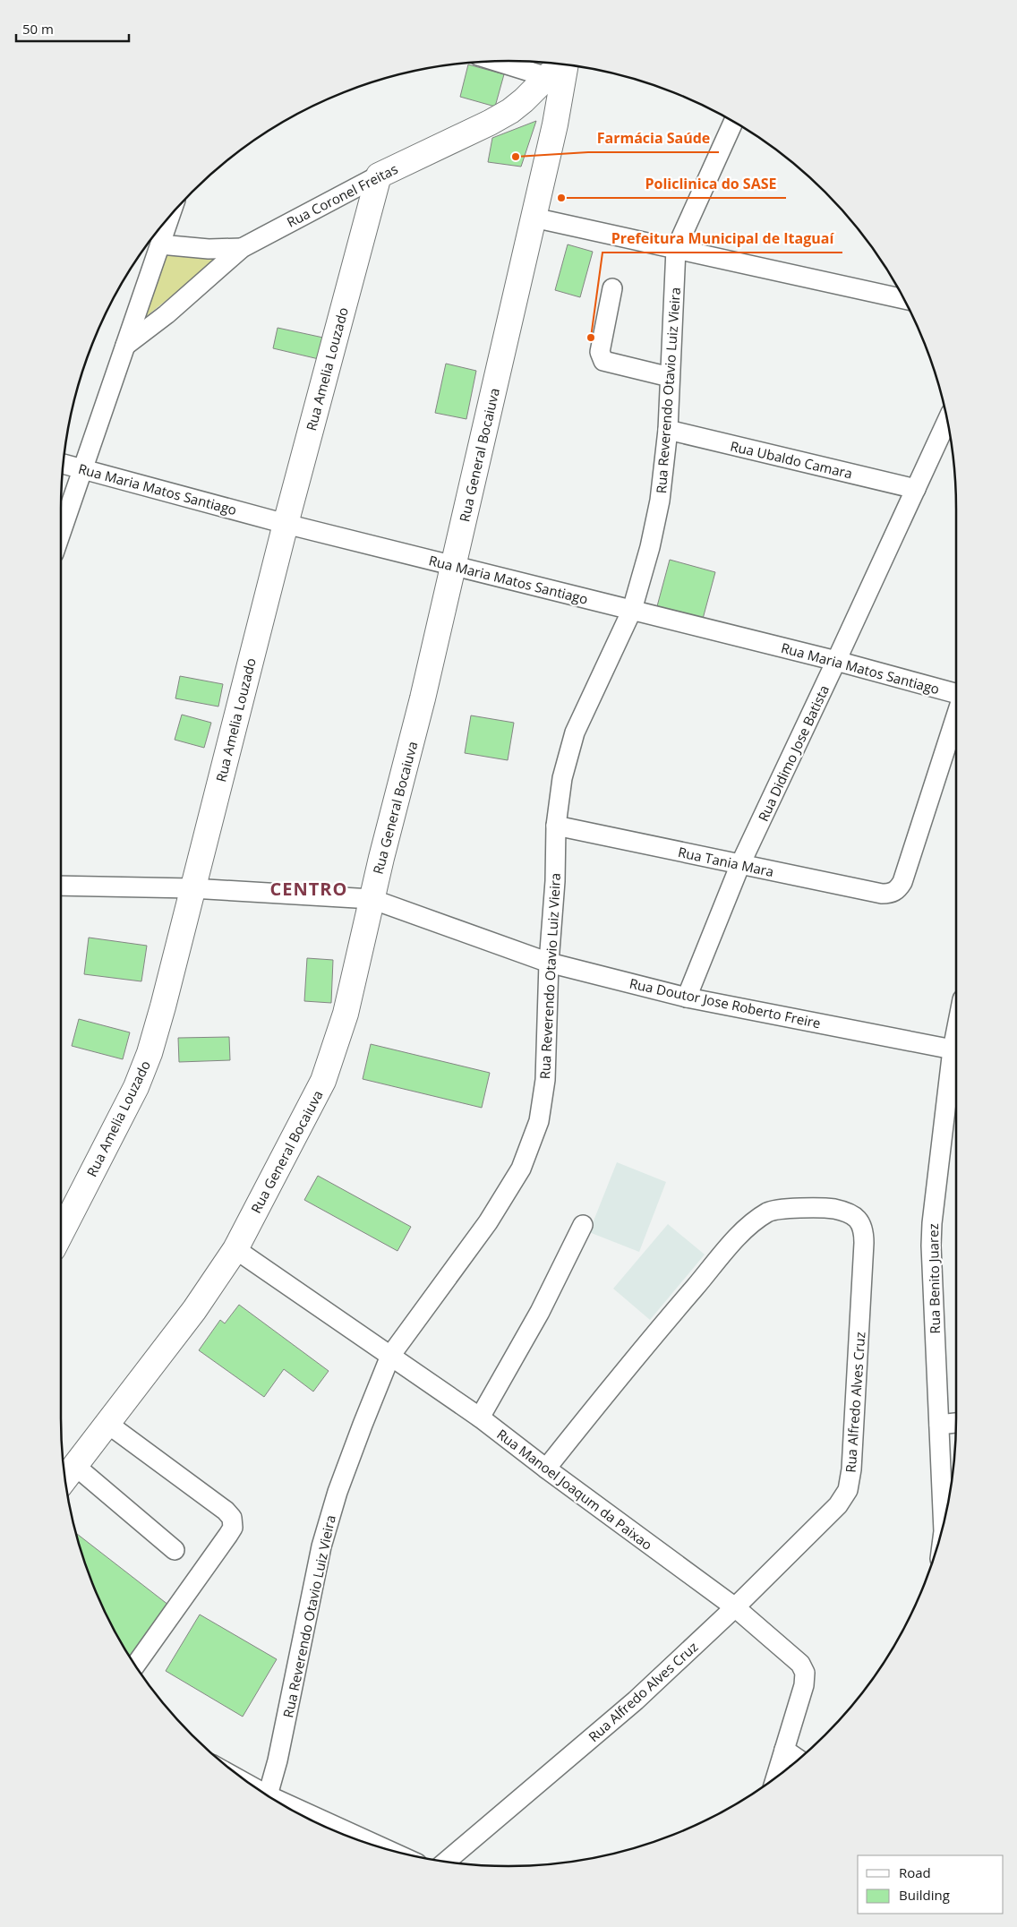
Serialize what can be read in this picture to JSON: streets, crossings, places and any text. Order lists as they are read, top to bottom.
{
  "streets": {
    "main road": ["Rua Coronel Freitas", "Rua Amelia Louzado", "Rua General Bocaiuva"],
    "street": [
      "Rua Reverendo Otavio Luiz Vieira",
      "Rua Ubaldo Camara",
      "Rua Maria Matos Santiago",
      "Rua Didimo Jose Batista",
      "Rua Tania Mara",
      "Rua Doutor Jose Roberto Freire",
      "Rua Benito Juarez",
      "Rua Alfredo Alves Cruz",
      "Rua Manoel Joaqum da Paixao"
    ]
  },
  "crossings": [
    ["Rua Coronel Freitas", "Rua Amelia Louzado"],
    ["Rua Coronel Freitas", "Rua General Bocaiuva"],
    ["Rua Amelia Louzado", "Rua Maria Matos Santiago"],
    ["Rua Amelia Louzado", "Rua Doutor Jose Roberto Freire"],
    ["Rua Reverendo Otavio Luiz Vieira", "Rua Ubaldo Camara"],
    ["Rua Reverendo Otavio Luiz Vieira", "Rua Maria Matos Santiago"],
    ["Rua Reverendo Otavio Luiz Vieira", "Rua Tania Mara"],
    ["Rua Reverendo Otavio Luiz Vieira", "Rua Doutor Jose Roberto Freire"],
    ["Rua Reverendo Otavio Luiz Vieira", "Rua Manoel Joaqum da Paixao"],
    ["Rua General Bocaiuva", "Rua Maria Matos Santiago"],
    ["Rua General Bocaiuva", "Rua Doutor Jose Roberto Freire"],
    ["Rua General Bocaiuva", "Rua Manoel Joaqum da Paixao"],
    ["Rua Ubaldo Camara", "Rua Didimo Jose Batista"],
    ["Rua Maria Matos Santiago", "Rua Didimo Jose Batista"],
    ["Rua Didimo Jose Batista", "Rua Tania Mara"],
    ["Rua Didimo Jose Batista", "Rua Doutor Jose Roberto Freire"],
    ["Rua Doutor Jose Roberto Freire", "Rua Benito Juarez"],
    ["Rua Alfredo Alves Cruz", "Rua Manoel Joaqum da Paixao"]
  ],
  "districts": ["CENTRO"],
  "places": ["Farmácia Saúde", "Policlinica do SASE", "Prefeitura Municipal de Itaguaí"],
  "legend": ["Road", "Building"],
  "scale_bar": "50 m"
}
